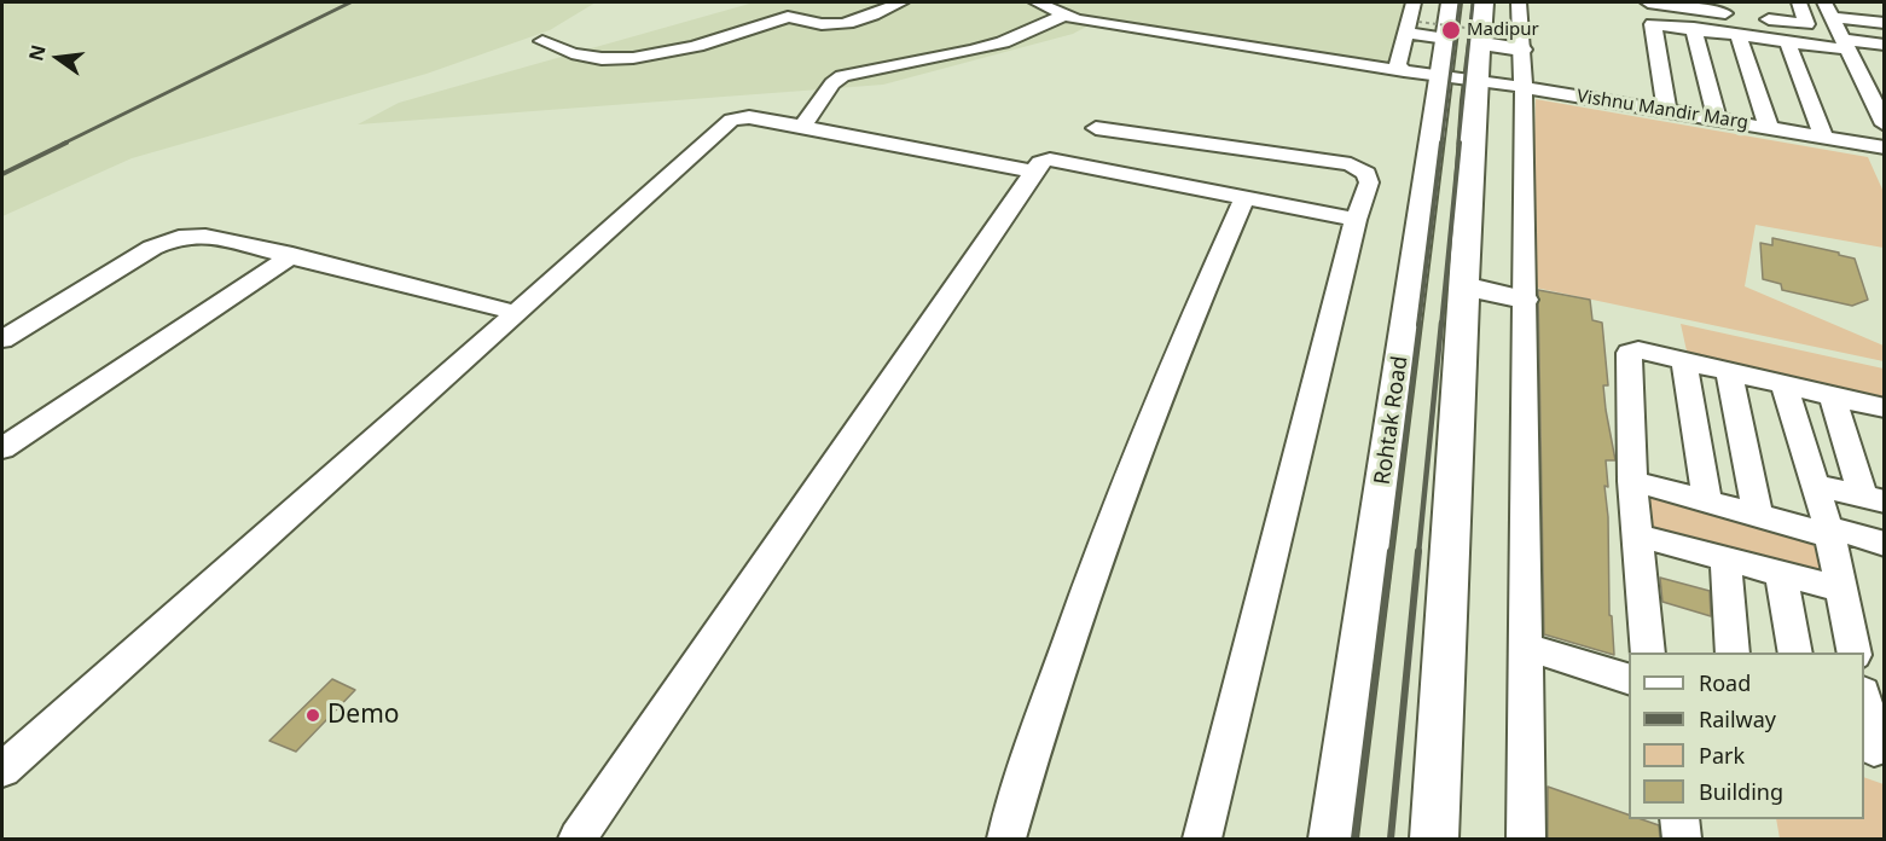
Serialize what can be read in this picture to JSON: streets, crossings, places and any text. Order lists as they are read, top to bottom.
{
  "streets": {
    "main road": ["Rohtak Road"],
    "street": ["Vishnu Mandir Marg"]
  },
  "crossings": [
    ["Vishnu Mandir Marg", "Rohtak Road"]
  ],
  "places": ["Madipur", "Demo"],
  "legend": [
    "Road",
    "Railway",
    "Park",
    "Building"
  ],
  "north": "left"
}
